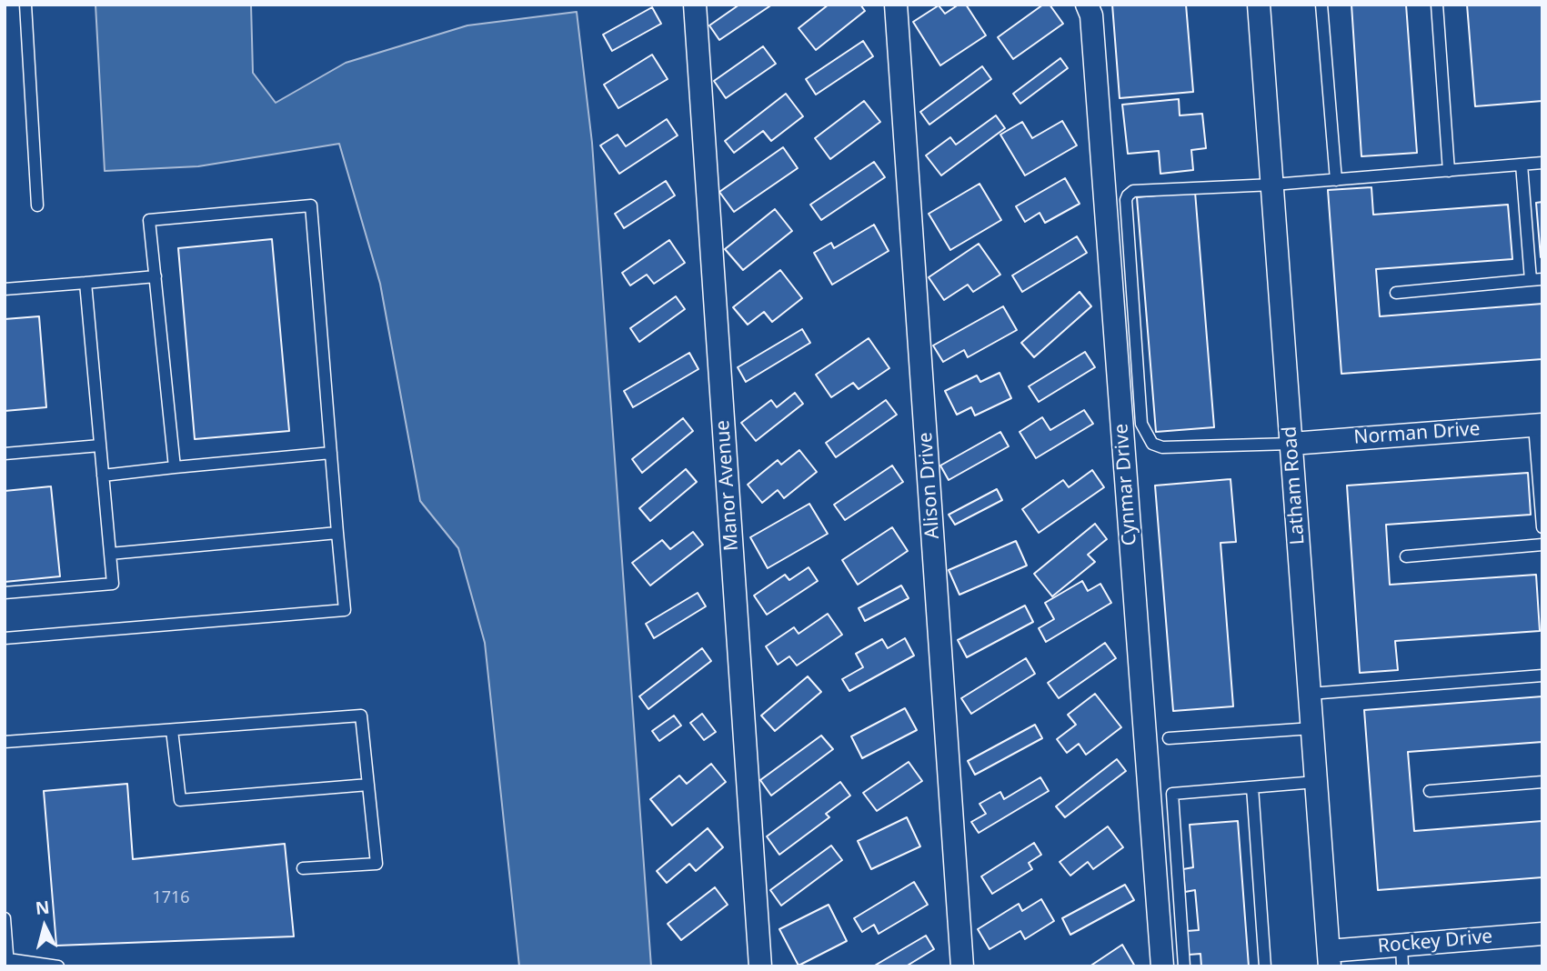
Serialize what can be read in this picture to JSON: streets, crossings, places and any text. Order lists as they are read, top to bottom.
{
  "streets": {
    "street": [
      "Norman Drive",
      "Cynmar Drive",
      "Manor Avenue",
      "Alison Drive",
      "Latham Road",
      "Rockey Drive"
    ]
  },
  "crossings": [
    ["Norman Drive", "Latham Road"],
    ["Latham Road", "Rockey Drive"]
  ],
  "house_numbers": ["1716"],
  "north": "top"
}
